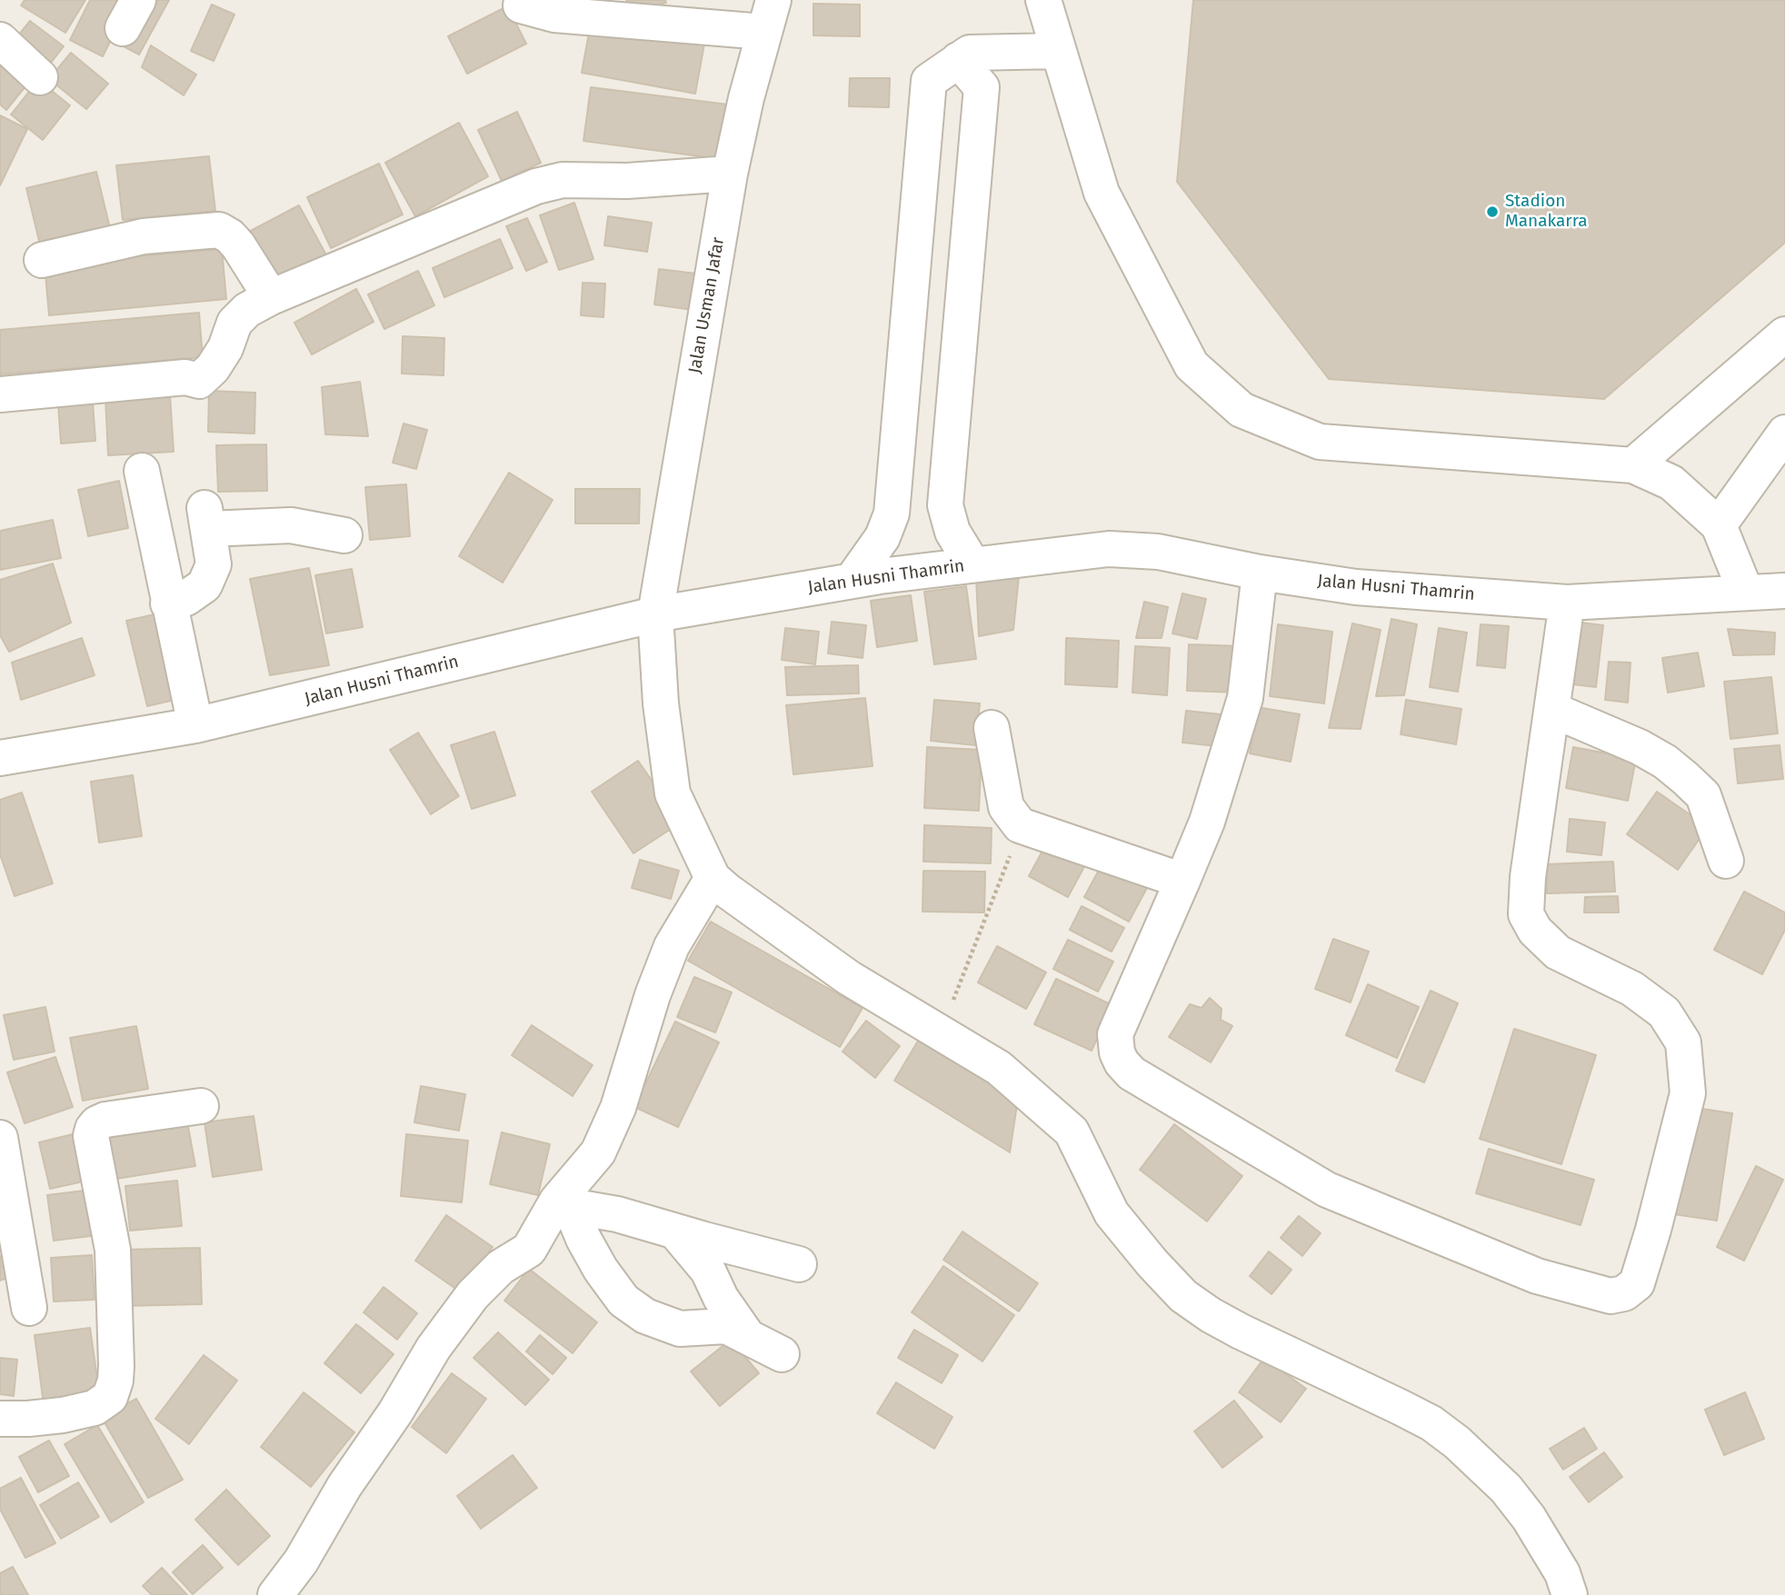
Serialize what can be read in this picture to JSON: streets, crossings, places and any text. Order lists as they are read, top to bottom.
{
  "streets": {
    "street": ["Jalan Usman Jafar", "Jalan Husni Thamrin"]
  },
  "crossings": [
    ["Jalan Usman Jafar", "Jalan Husni Thamrin"]
  ],
  "places": ["Stadion Manakarra"]
}
